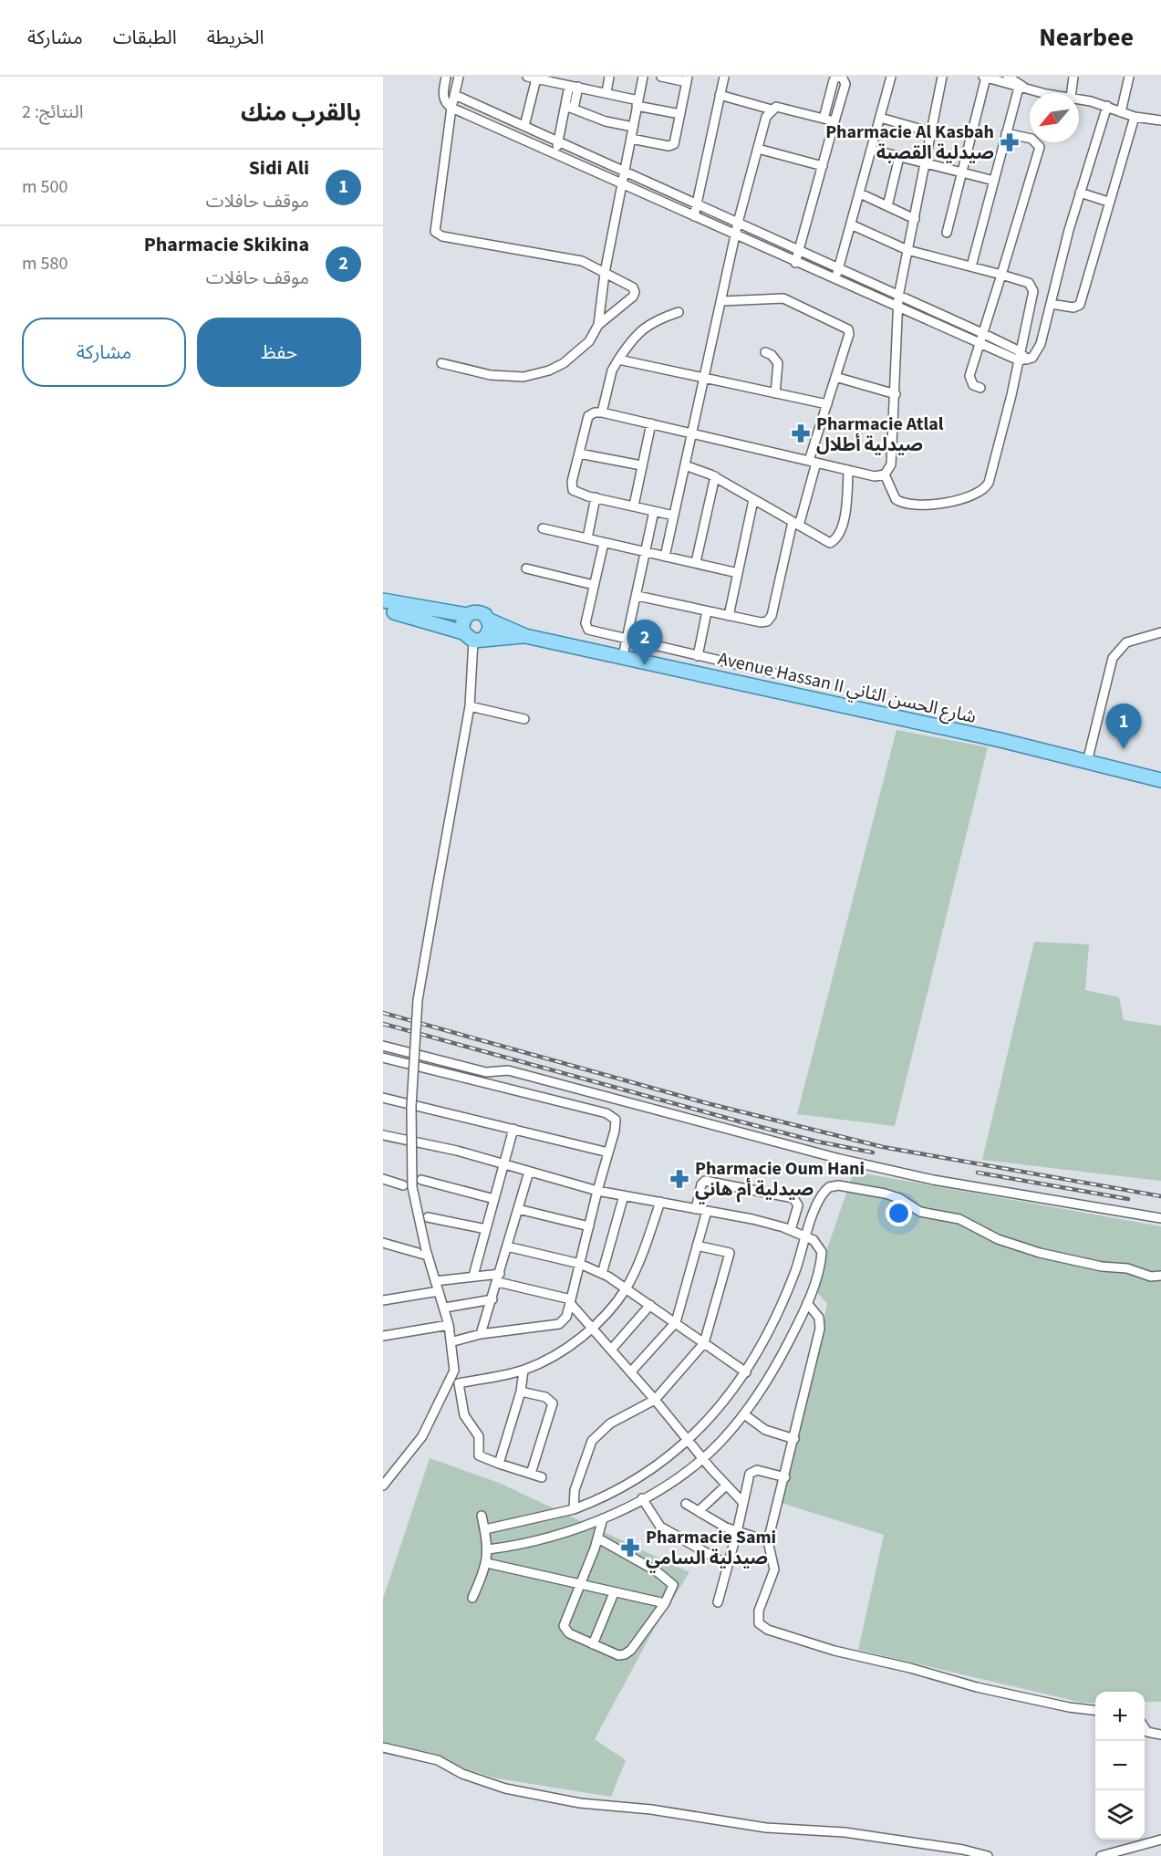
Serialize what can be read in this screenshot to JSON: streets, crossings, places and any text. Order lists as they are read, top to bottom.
{
  "streets": {
    "main road": ["Avenue Hassan II شارع الحسن الثاني"]
  },
  "places": {
    "pharmacy": [
      "Pharmacie Al Kasbah صيدلية القصبة",
      "Pharmacie Atlal صيدلية أطلال",
      "Pharmacie Oum Hani صيدلية أم هاني",
      "Pharmacie Sami صيدلية السامي"
    ]
  },
  "north": "bottom left",
  "page": {
    "header": "Nearbee",
    "nav": ["الخريطة", "الطبقات", "مشاركة"],
    "heading": ["بالقرب منك", "النتائج: 2"],
    "list": [
      {
        "mark": "1",
        "name": "Sidi Ali",
        "note": "موقف حافلات",
        "value": "500 m"
      },
      {
        "mark": "2",
        "name": "Pharmacie Skikina",
        "note": "موقف حافلات",
        "value": "580 m"
      }
    ],
    "buttons": ["حفظ", "مشاركة"],
    "pins": ["2", "1"],
    "map_buttons": ["+", "−"]
  }
}
